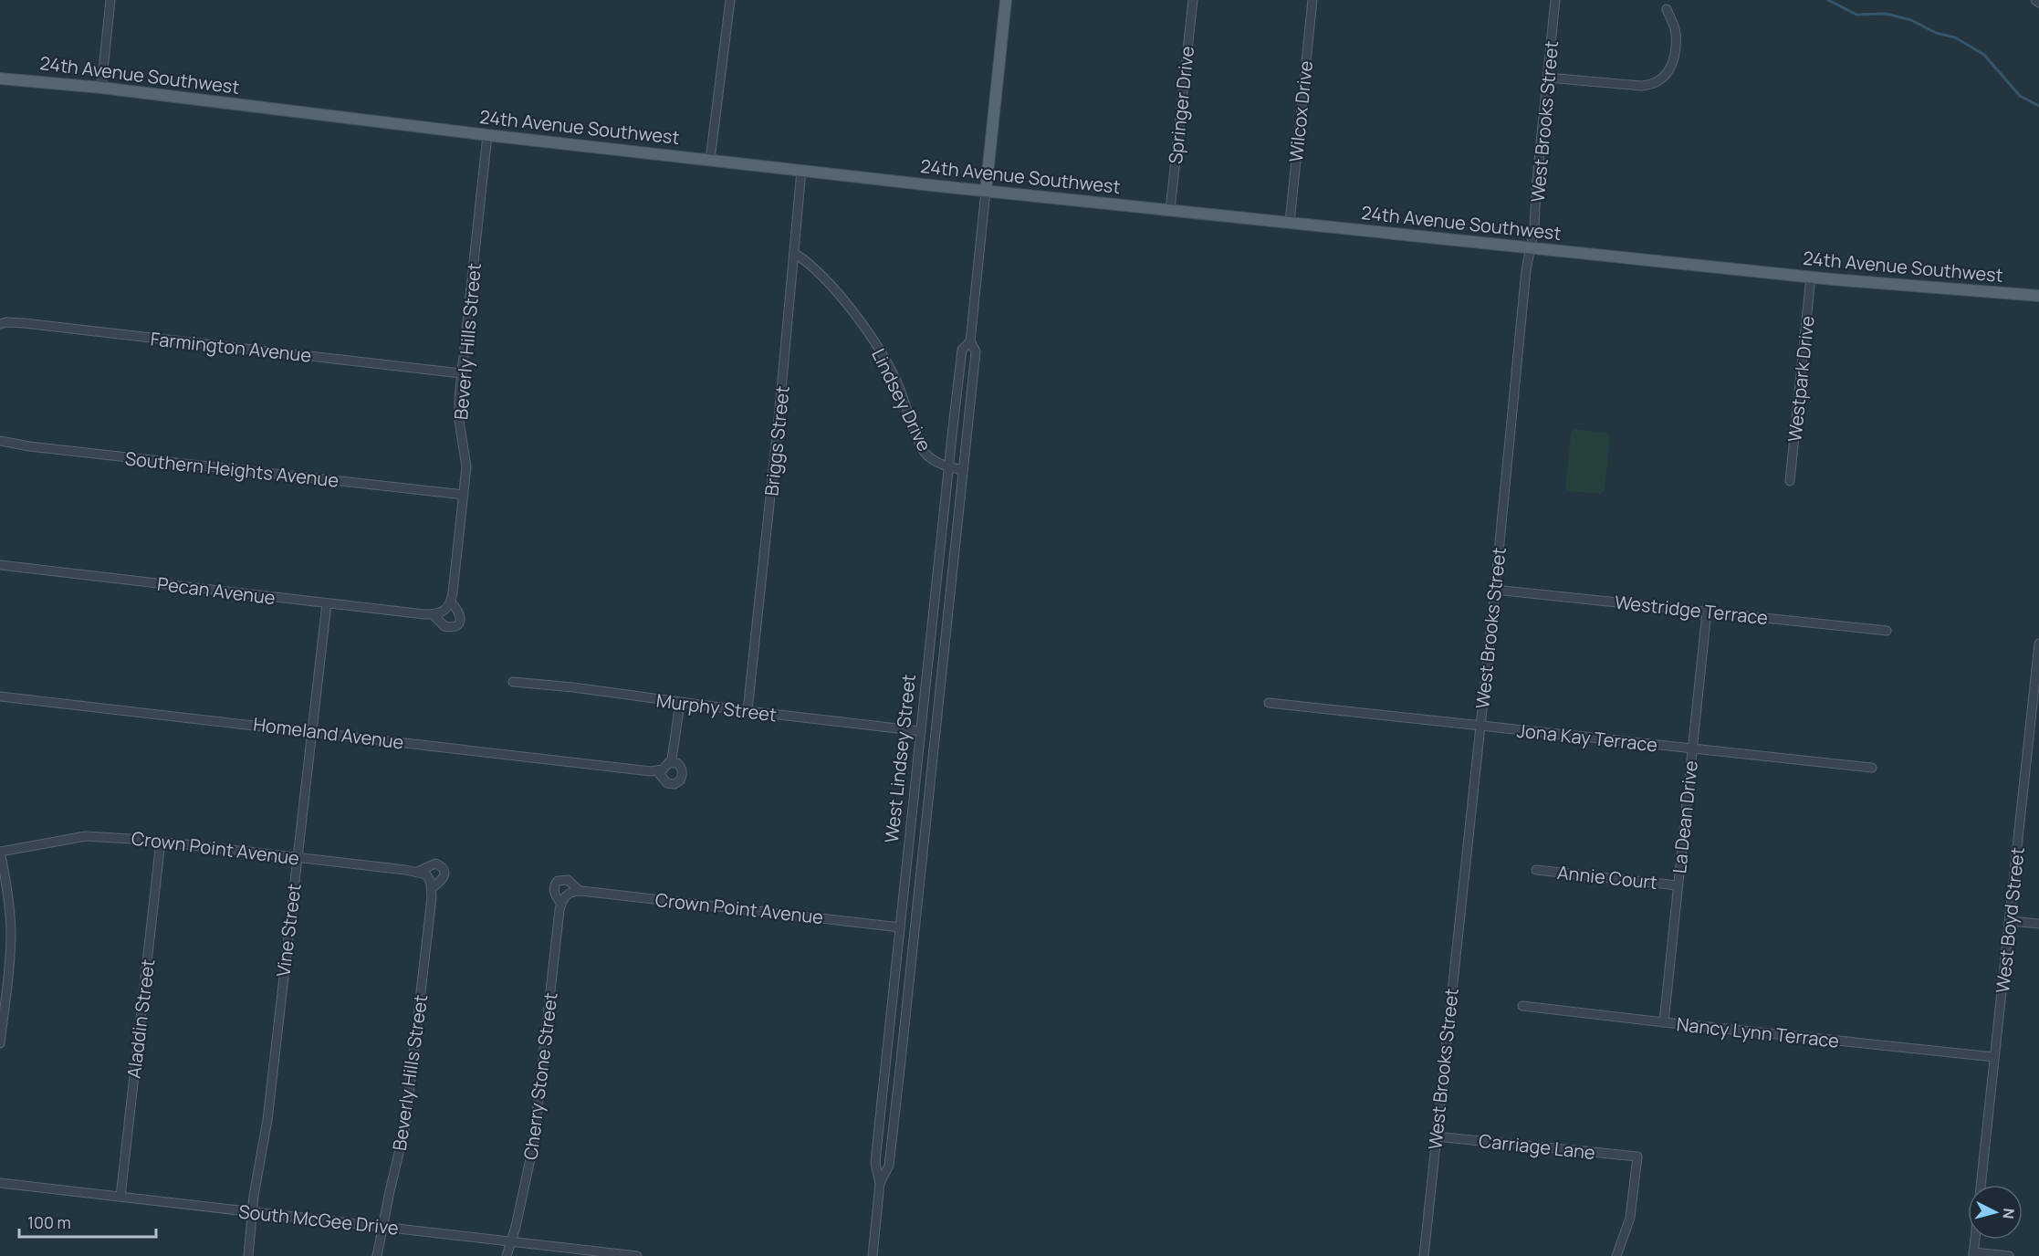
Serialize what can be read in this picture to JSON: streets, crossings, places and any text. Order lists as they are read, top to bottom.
{
  "streets": {
    "main road": ["24th Avenue Southwest", "West Lindsey Street"],
    "street": [
      "Springer Drive",
      "Wilcox Drive",
      "West Brooks Street",
      "Beverly Hills Street",
      "Farmington Avenue",
      "Westpark Drive",
      "Lindsey Drive",
      "Briggs Street",
      "Southern Heights Avenue",
      "Pecan Avenue",
      "Westridge Terrace",
      "Murphy Street",
      "Homeland Avenue",
      "Jona Kay Terrace",
      "La Dean Drive",
      "Crown Point Avenue",
      "Annie Court",
      "West Boyd Street",
      "Vine Street",
      "Aladdin Street",
      "Nancy Lynn Terrace",
      "Cherry Stone Street",
      "Carriage Lane",
      "South McGee Drive"
    ]
  },
  "crossings": [
    ["24th Avenue Southwest", "Springer Drive"],
    ["24th Avenue Southwest", "Wilcox Drive"],
    ["24th Avenue Southwest", "West Brooks Street"],
    ["24th Avenue Southwest", "Beverly Hills Street"],
    ["24th Avenue Southwest", "Westpark Drive"],
    ["24th Avenue Southwest", "Briggs Street"],
    ["24th Avenue Southwest", "West Lindsey Street"],
    ["West Brooks Street", "Westridge Terrace"],
    ["West Brooks Street", "Jona Kay Terrace"],
    ["West Brooks Street", "Carriage Lane"],
    ["Beverly Hills Street", "Farmington Avenue"],
    ["Beverly Hills Street", "Southern Heights Avenue"],
    ["Beverly Hills Street", "Pecan Avenue"],
    ["Beverly Hills Street", "Crown Point Avenue"],
    ["Beverly Hills Street", "South McGee Drive"],
    ["Lindsey Drive", "Briggs Street"],
    ["Lindsey Drive", "West Lindsey Street"],
    ["Briggs Street", "Murphy Street"],
    ["Pecan Avenue", "Vine Street"],
    ["Westridge Terrace", "La Dean Drive"],
    ["Murphy Street", "West Lindsey Street"],
    ["Homeland Avenue", "Vine Street"],
    ["Jona Kay Terrace", "La Dean Drive"],
    ["West Lindsey Street", "Crown Point Avenue"],
    ["La Dean Drive", "Annie Court"],
    ["La Dean Drive", "Nancy Lynn Terrace"],
    ["Crown Point Avenue", "Vine Street"],
    ["Crown Point Avenue", "Aladdin Street"],
    ["Crown Point Avenue", "Cherry Stone Street"],
    ["West Boyd Street", "Nancy Lynn Terrace"],
    ["Vine Street", "South McGee Drive"],
    ["Aladdin Street", "South McGee Drive"],
    ["Cherry Stone Street", "South McGee Drive"]
  ],
  "scale_bar": "100 m",
  "north": "right"
}
